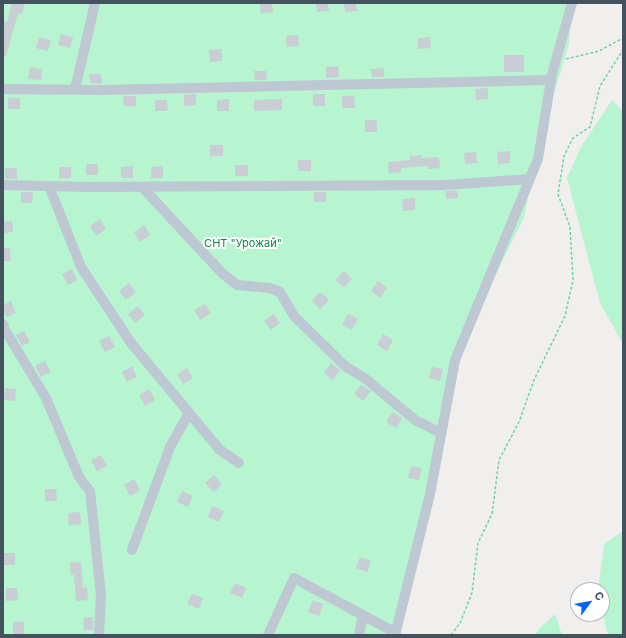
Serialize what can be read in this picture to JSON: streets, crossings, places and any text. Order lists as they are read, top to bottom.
{
  "parks": ["СНТ \"Урожай\""],
  "north": "top right"
}
